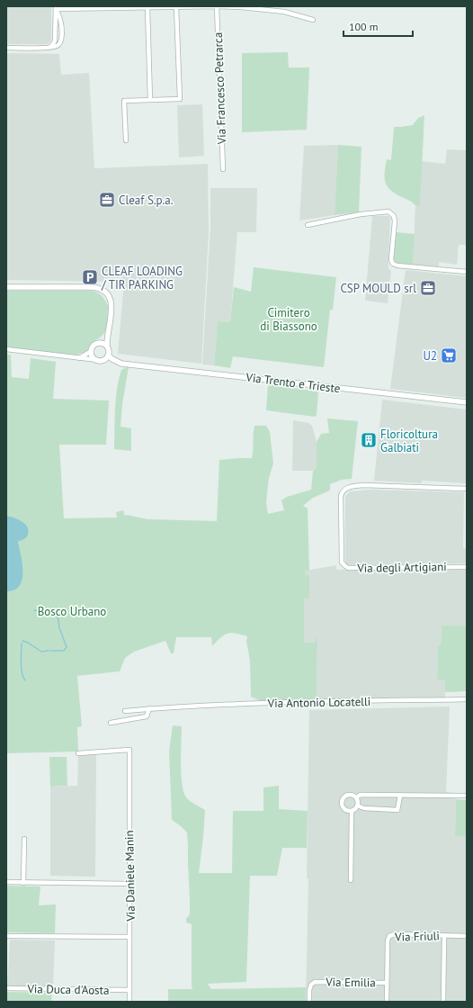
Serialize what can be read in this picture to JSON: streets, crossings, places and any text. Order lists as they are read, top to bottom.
{
  "streets": {
    "street": [
      "Via Francesco Petrarca",
      "Via Trento e Trieste",
      "Via degli Artigiani",
      "Via Antonio Locatelli",
      "Via Daniele Manin",
      "Via Friuli",
      "Via Emilia",
      "Via Duca d'Aosta"
    ]
  },
  "crossings": [
    ["Via Daniele Manin", "Via Duca d'Aosta"],
    ["Via Friuli", "Via Emilia"]
  ],
  "parks": ["Cimitero di Biassono", "Bosco Urbano"],
  "places": {
    "office": ["Cleaf S.p.a.", "CSP MOULD srl"],
    "parking": ["CLEAF LOADING / TIR PARKING"],
    "supermarket": ["U2"],
    "building": ["Floricoltura Galbiati"]
  },
  "scale_bar": "100 m"
}
